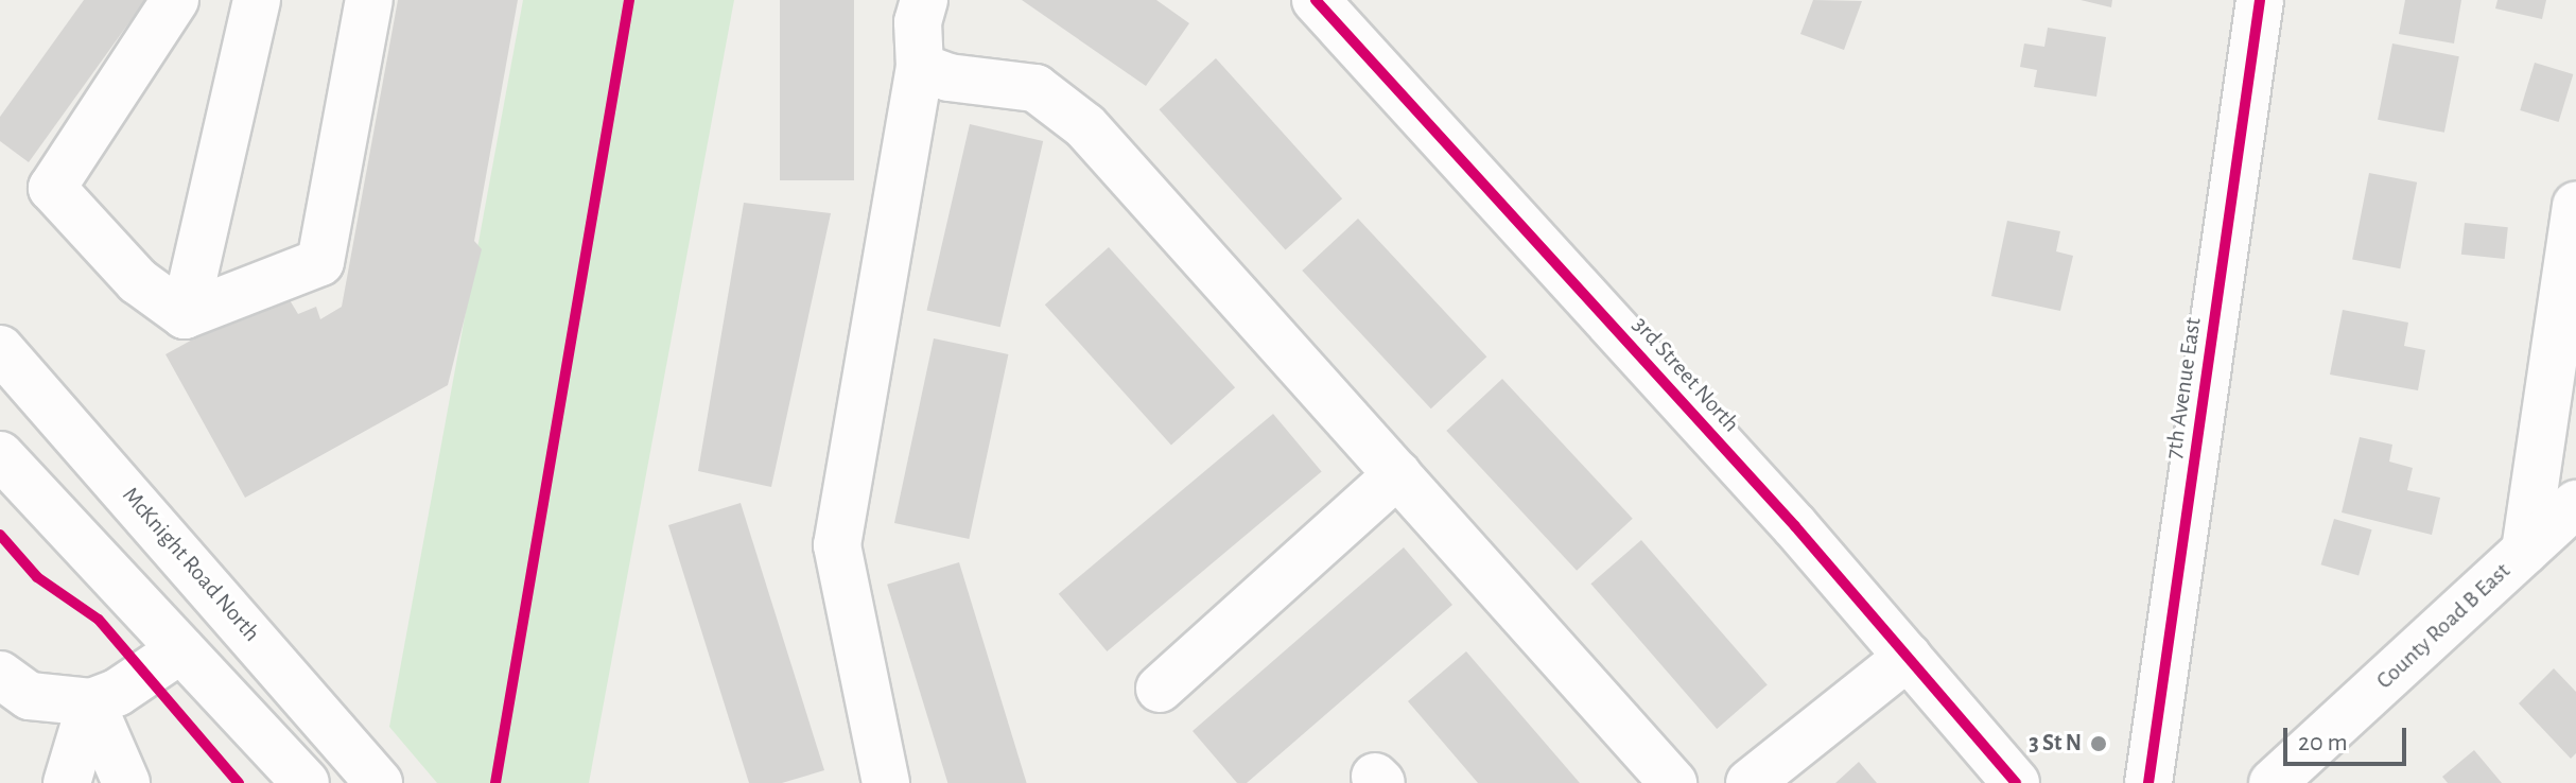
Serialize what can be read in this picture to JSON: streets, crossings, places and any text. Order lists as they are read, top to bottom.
{
  "streets": {
    "street": [
      "3rd Street North",
      "7th Avenue East",
      "McKnight Road North",
      "County Road B East"
    ]
  },
  "places": ["3 St N"],
  "scale_bar": "20 m"
}
